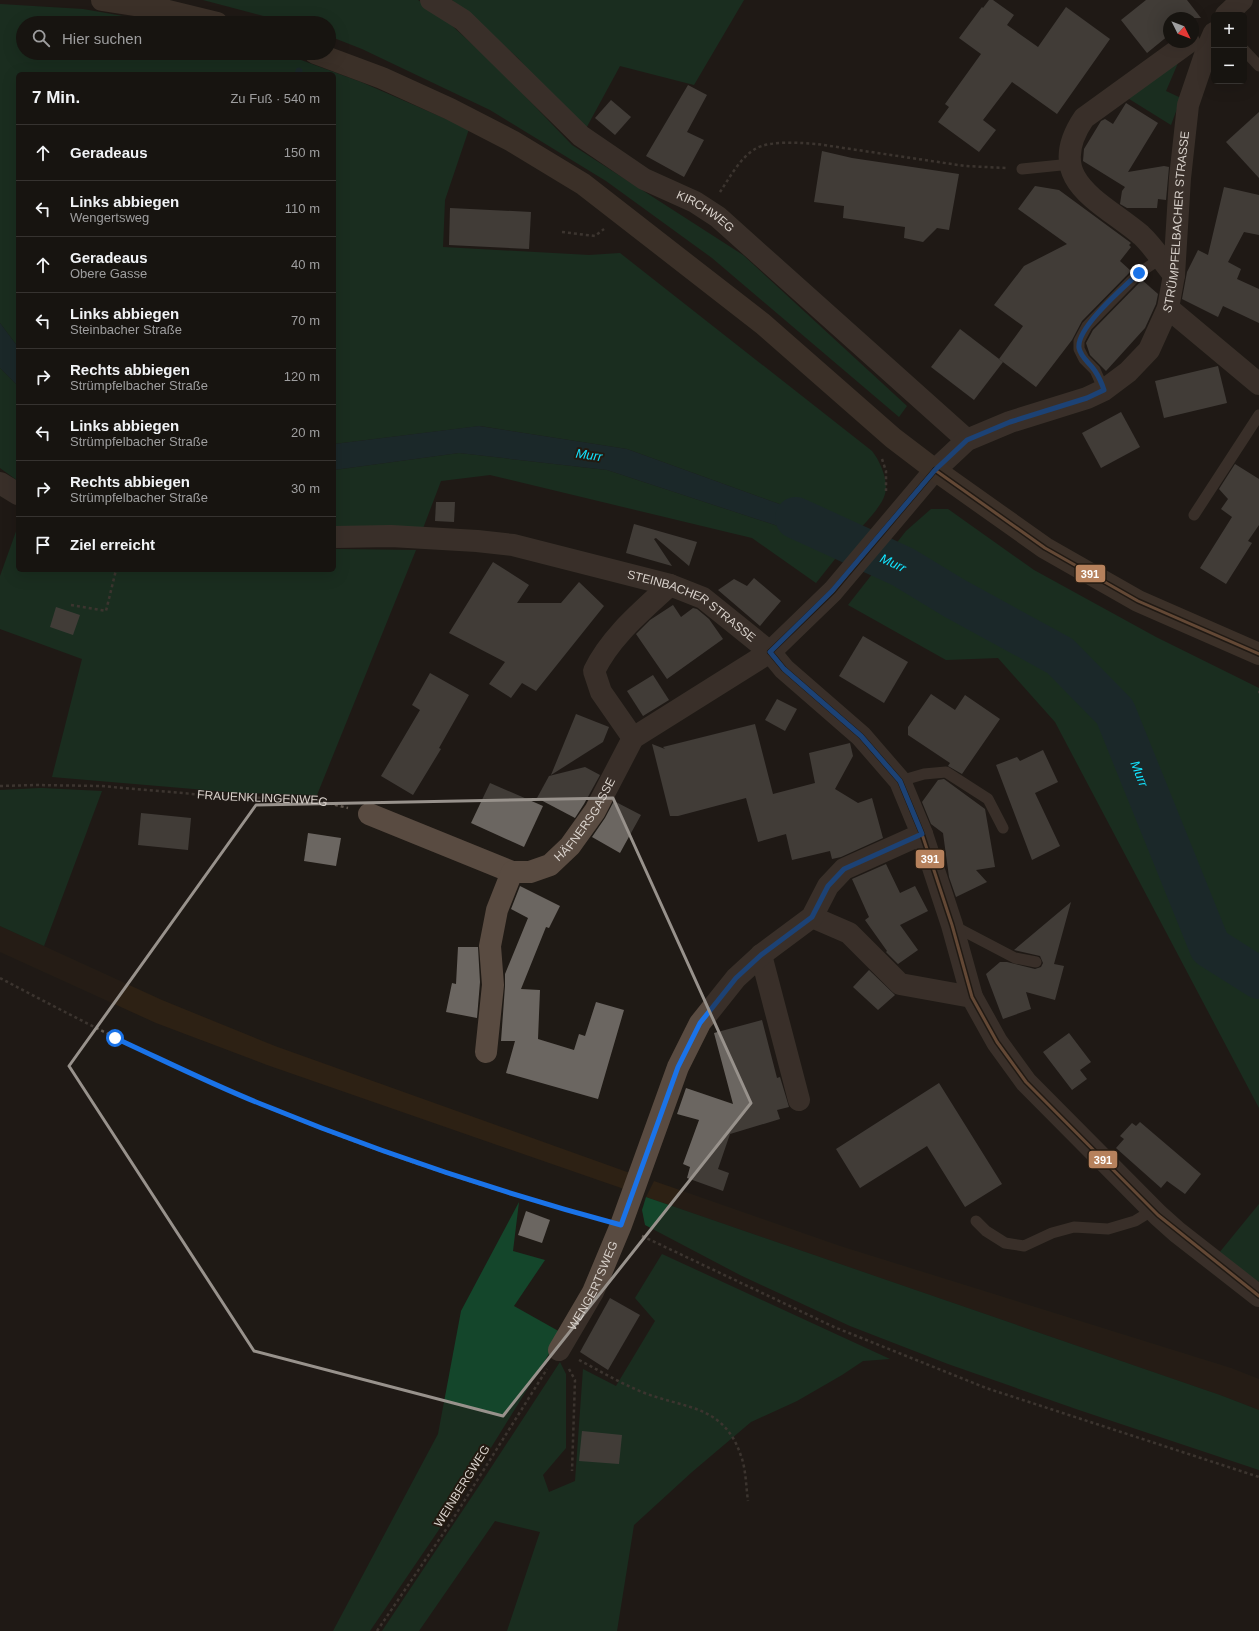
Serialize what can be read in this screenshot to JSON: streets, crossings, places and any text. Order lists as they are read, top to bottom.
{
  "streets": {
    "street": [
      "KIRCHWEG",
      "STRÜMPFELBACHER STRASSE",
      "STEINBACHER STRASSE",
      "HÄFNERSGASSE",
      "WENGERTSWEG"
    ],
    "path": ["FRAUENKLINGENWEG", "WEINBERGWEG"]
  },
  "crossings": [
    ["KIRCHWEG", "STRÜMPFELBACHER STRASSE"],
    ["STRÜMPFELBACHER STRASSE", "STEINBACHER STRASSE"],
    ["WENGERTSWEG", "WEINBERGWEG"]
  ],
  "water": ["Murr"],
  "lines": ["transit line 391"],
  "north": "bottom right",
  "page": {
    "map_buttons": ["+", "−"],
    "search": "Hier suchen",
    "heading": ["7 Min.", "Zu Fuß · 540 m"],
    "list": [
      ["Geradeaus", "150 m"],
      ["Links abbiegen", "Wengertsweg", "110 m"],
      ["Geradeaus", "Obere Gasse", "40 m"],
      ["Links abbiegen", "Steinbacher Straße", "70 m"],
      ["Rechts abbiegen", "Strümpfelbacher Straße", "120 m"],
      ["Links abbiegen", "Strümpfelbacher Straße", "20 m"],
      ["Rechts abbiegen", "Strümpfelbacher Straße", "30 m"],
      "Ziel erreicht"
    ]
  }
}
